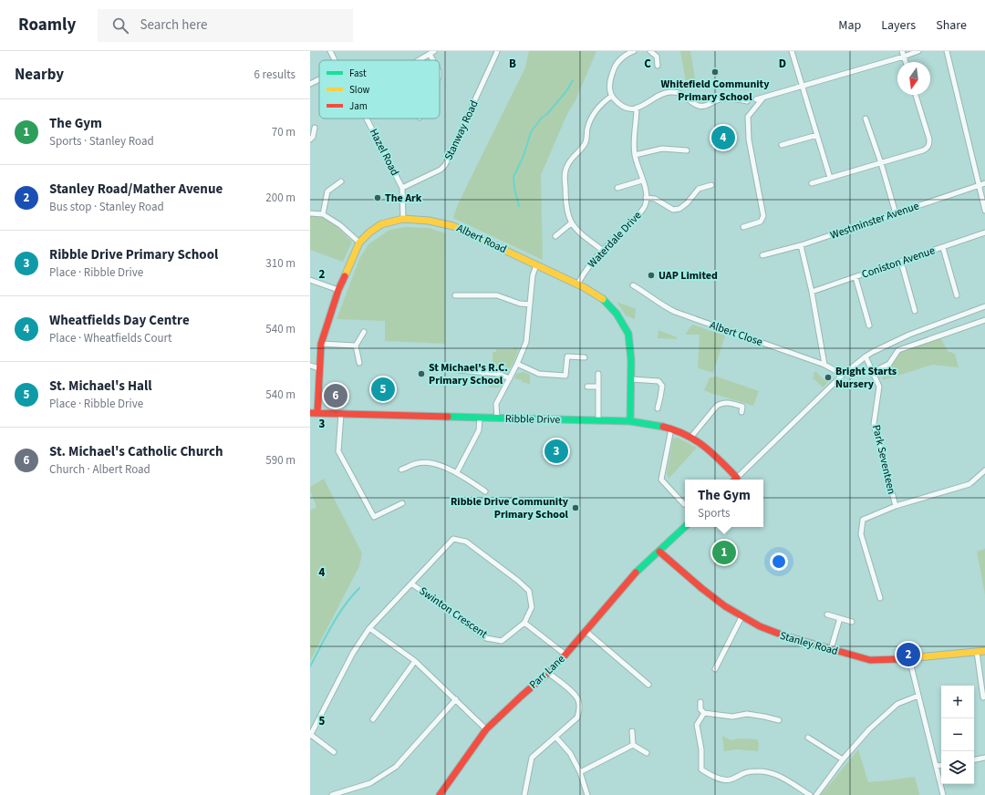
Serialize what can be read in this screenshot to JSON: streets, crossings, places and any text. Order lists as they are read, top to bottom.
{
  "streets": {
    "street": [
      "Stanway Road",
      "Hazel Road",
      "Westminster Avenue",
      "Albert Road",
      "Waterdale Drive",
      "Coniston Avenue",
      "Albert Close",
      "Ribble Drive",
      "Park Seventeen",
      "Swinton Crescent",
      "Stanley Road",
      "Parr Lane"
    ]
  },
  "crossings": [
    ["Stanway Road", "Hazel Road"],
    ["Hazel Road", "Albert Road"],
    ["Albert Road", "Waterdale Drive"],
    ["Albert Road", "Ribble Drive"],
    ["Stanley Road", "Parr Lane"]
  ],
  "places": [
    "Whitefield Community Primary School",
    "The Ark",
    "UAP Limited",
    "St Michael's R.C. Primary School",
    "Bright Starts Nursery",
    "Ribble Drive Community Primary School"
  ],
  "legend": ["Fast", "Slow", "Jam"],
  "north": "bottom",
  "page": {
    "header": "Roamly",
    "search": "Search here",
    "nav": ["Map", "Layers", "Share"],
    "heading": ["Nearby", "6 results"],
    "list": [
      {
        "mark": "1",
        "name": "The Gym",
        "note": "Sports · Stanley Road",
        "value": "70 m"
      },
      {
        "mark": "2",
        "name": "Stanley Road/Mather Avenue",
        "note": "Bus stop · Stanley Road",
        "value": "200 m"
      },
      {
        "mark": "3",
        "name": "Ribble Drive Primary School",
        "note": "Place · Ribble Drive",
        "value": "310 m"
      },
      {
        "mark": "4",
        "name": "Wheatfields Day Centre",
        "note": "Place · Wheatfields Court",
        "value": "540 m"
      },
      {
        "mark": "5",
        "name": "St. Michael's Hall",
        "note": "Place · Ribble Drive",
        "value": "540 m"
      },
      {
        "mark": "6",
        "name": "St. Michael's Catholic Church",
        "note": "Church · Albert Road",
        "value": "590 m"
      }
    ],
    "pins": [
      "4",
      "5",
      "6",
      "3",
      "1",
      "2"
    ],
    "popup": ["The Gym", "Sports"],
    "map_buttons": ["+", "−"]
  },
  "grid": {
    "columns": ["B", "C", "D"],
    "rows": [
      "2",
      "3",
      "4",
      "5"
    ]
  }
}
